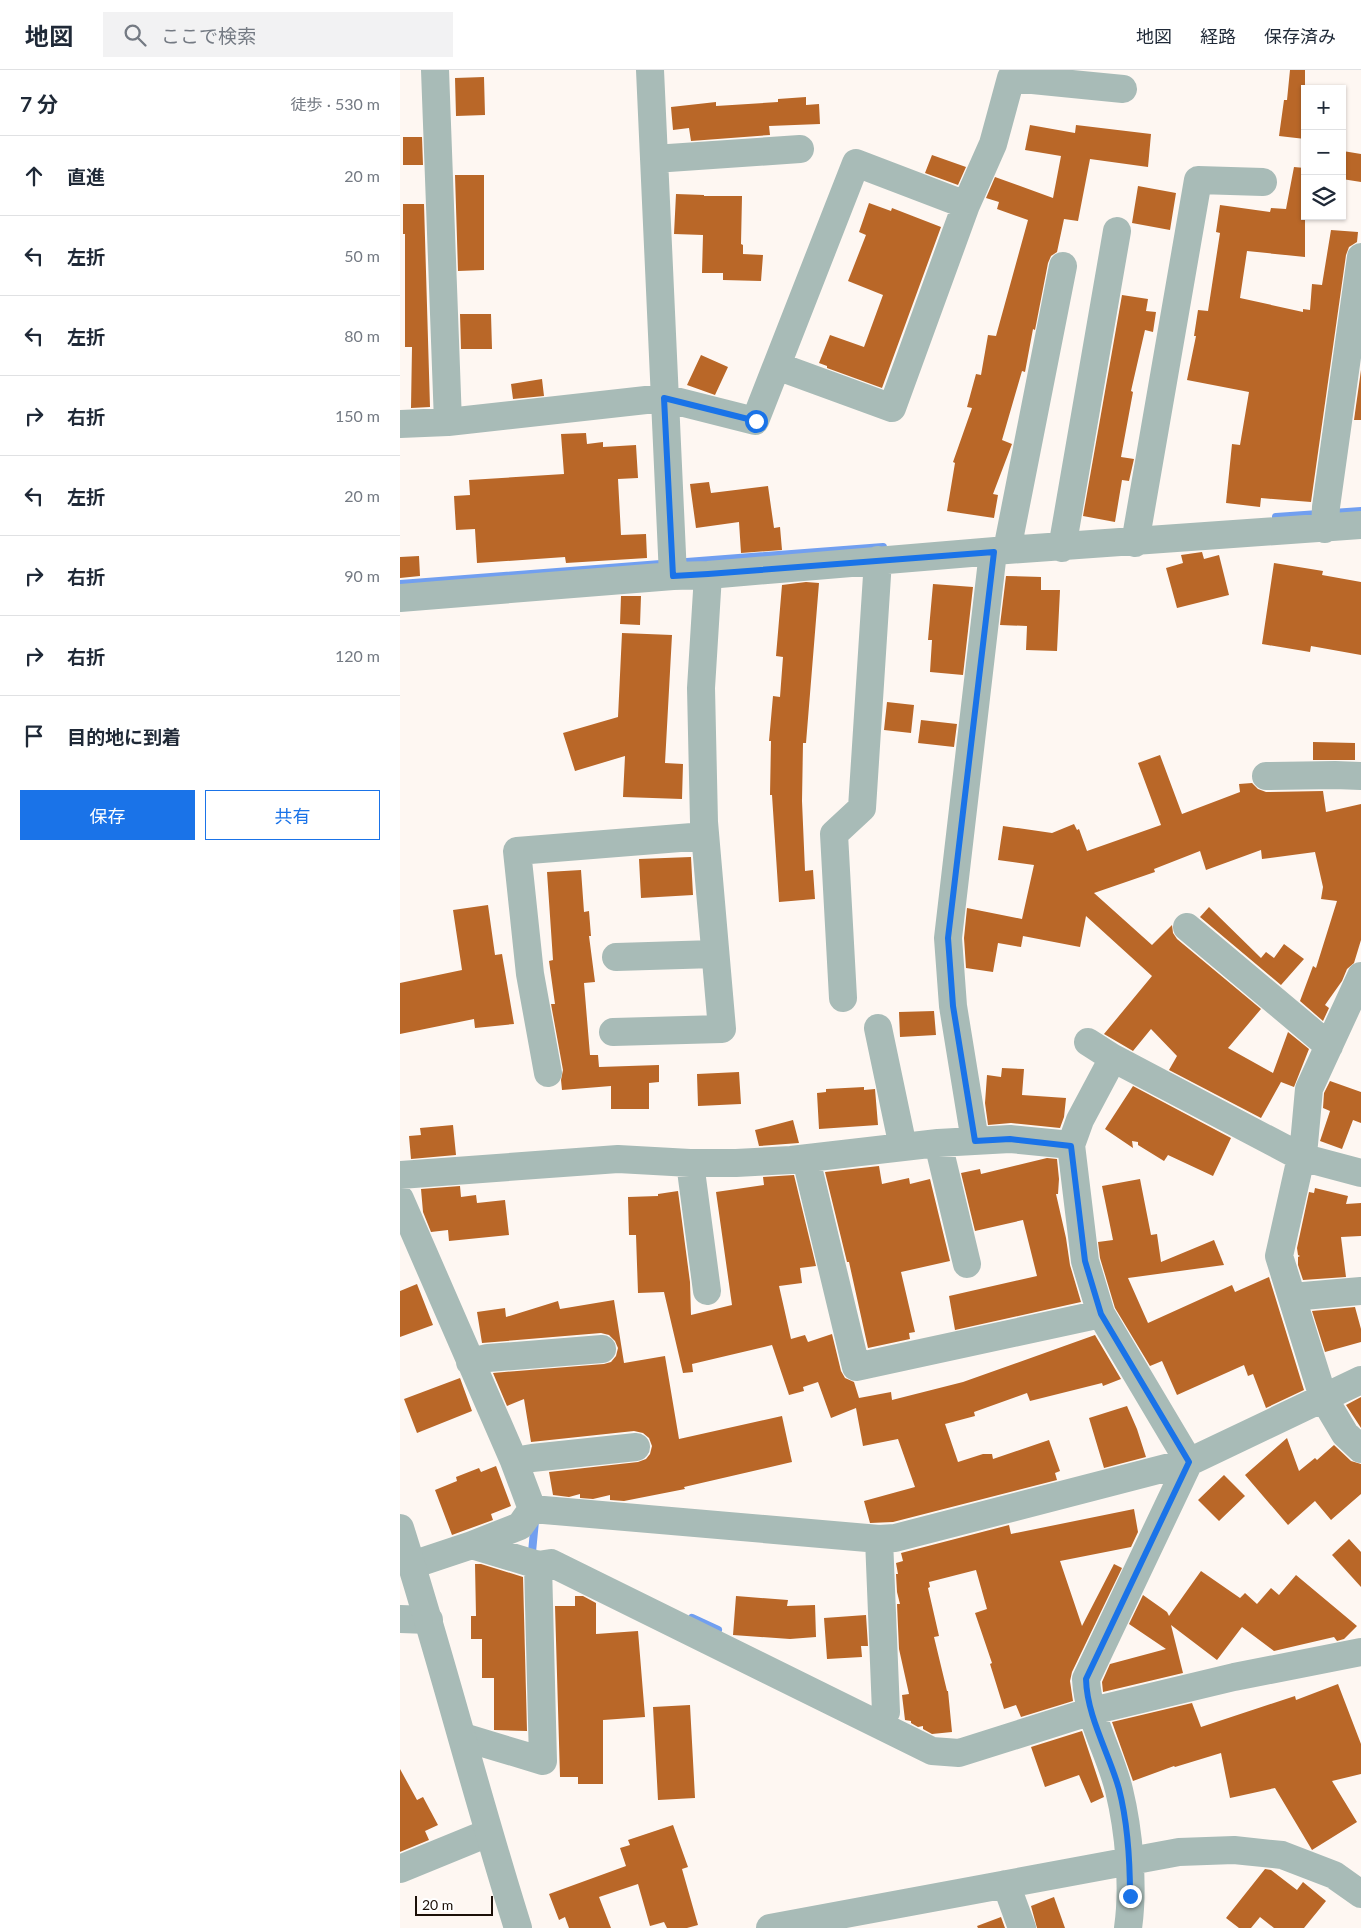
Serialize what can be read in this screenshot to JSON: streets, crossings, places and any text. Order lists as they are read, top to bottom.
{
  "scale_bar": "20 m",
  "page": {
    "header": "地図",
    "search": "ここで検索",
    "nav": ["地図", "経路", "保存済み"],
    "heading": ["7 分", "徒歩 · 530 m"],
    "map_buttons": ["+", "−"],
    "list": [
      ["直進", "20 m"],
      ["左折", "50 m"],
      ["左折", "80 m"],
      ["右折", "150 m"],
      ["左折", "20 m"],
      ["右折", "90 m"],
      ["右折", "120 m"],
      "目的地に到着"
    ],
    "buttons": ["保存", "共有"],
    "scale": "20 m"
  }
}
